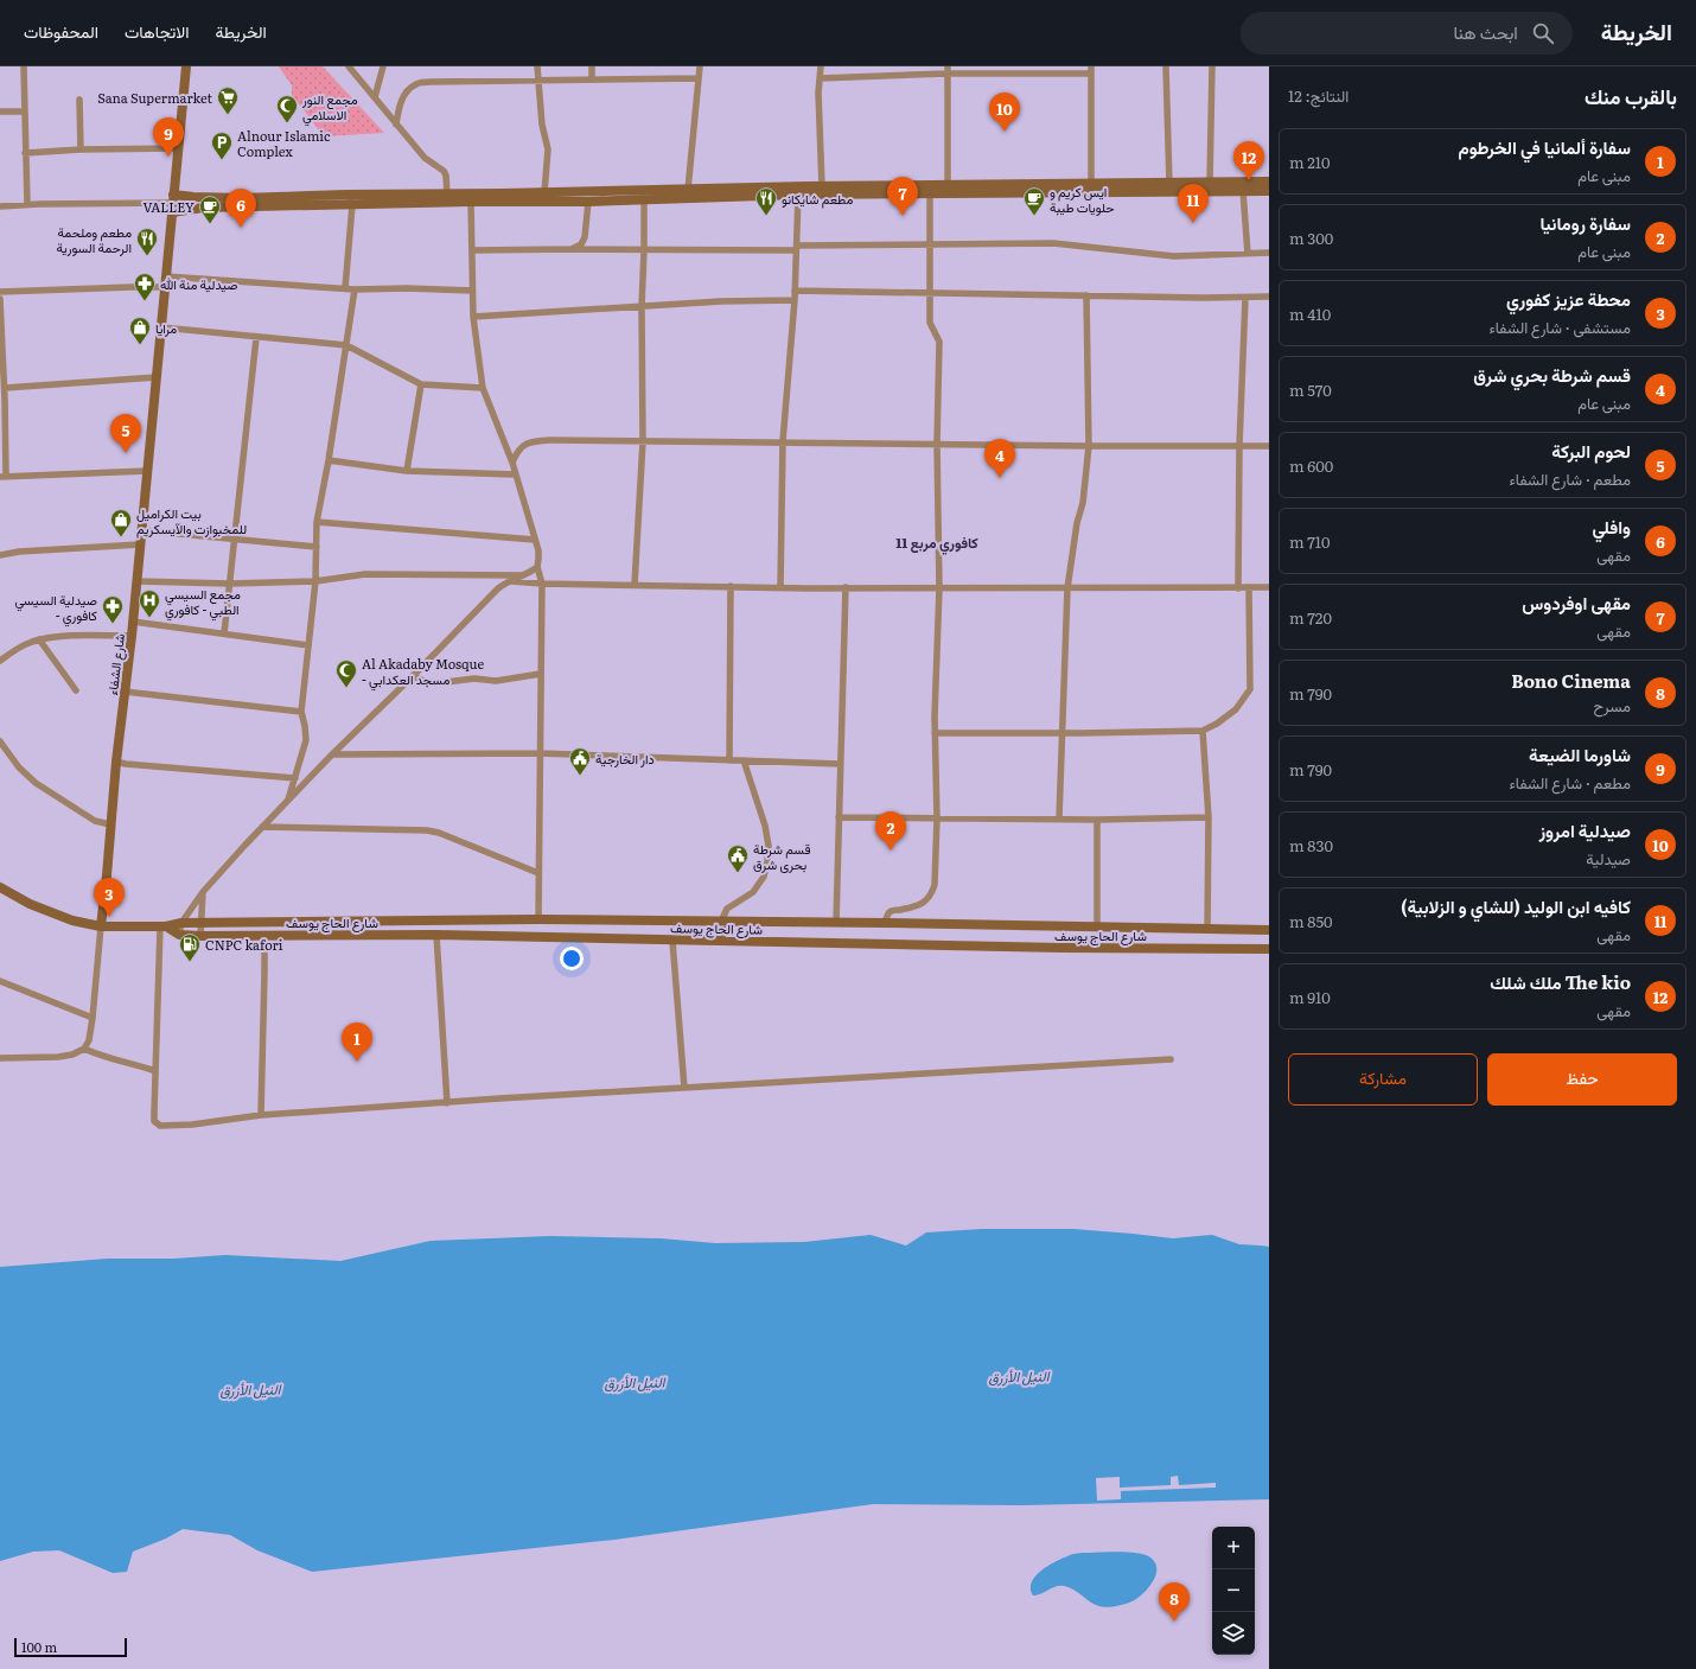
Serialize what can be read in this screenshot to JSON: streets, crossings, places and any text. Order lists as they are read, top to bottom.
{
  "streets": {
    "street": ["شارع الشفاء", "شارع الحاج يوسف"]
  },
  "crossings": [
    ["شارع الشفاء", "شارع الحاج يوسف"]
  ],
  "districts": ["كافوري مربع 11"],
  "water": ["النيل الأزرق"],
  "places": {
    "supermarket": ["Sana Supermarket"],
    "mosque": ["مجمع النور الاسلامي", "Al Akadaby Mosque - مسجد العكدابي"],
    "parking": ["Alnour Islamic Complex"],
    "restaurant": ["مطعم شايكانو", "مطعم وملحمة الرحمة السورية"],
    "cafe": ["ايس كريم و حلويات طيبة", "VALLEY"],
    "pharmacy": ["صيدلية منة الله", "صيدلية السيسي - كافوري"],
    "shop": ["مرايا", "بيت الكراميل للمخبوازت والآيسكريم"],
    "hospital": ["مجمع السيسي الطبي - كافوري"],
    "public building": ["دار الخارجية", "قسم شرطة بحرى شرق"],
    "fuel station": ["CNPC kafori"]
  },
  "scale_bar": "100 m",
  "page": {
    "header": "الخريطة",
    "search": "ابحث هنا",
    "nav": ["الخريطة", "الاتجاهات", "المحفوظات"],
    "heading": ["بالقرب منك", "النتائج: 12"],
    "pins": [
      "10",
      "9",
      "12",
      "7",
      "11",
      "6",
      "5",
      "4",
      "2",
      "3",
      "1",
      "8"
    ],
    "list": [
      {
        "mark": "1",
        "name": "سفارة ألمانيا في الخرطوم",
        "note": "مبنى عام",
        "value": "210 m"
      },
      {
        "mark": "2",
        "name": "سفارة رومانيا",
        "note": "مبنى عام",
        "value": "300 m"
      },
      {
        "mark": "3",
        "name": "محطة عزيز كفوري",
        "note": "مستشفى · شارع الشفاء",
        "value": "410 m"
      },
      {
        "mark": "4",
        "name": "قسم شرطة بحري شرق",
        "note": "مبنى عام",
        "value": "570 m"
      },
      {
        "mark": "5",
        "name": "لحوم البركة",
        "note": "مطعم · شارع الشفاء",
        "value": "600 m"
      },
      {
        "mark": "6",
        "name": "وافلي",
        "note": "مقهى",
        "value": "710 m"
      },
      {
        "mark": "7",
        "name": "مقهى اوفردوس",
        "note": "مقهى",
        "value": "720 m"
      },
      {
        "mark": "8",
        "name": "Bono Cinema",
        "note": "مسرح",
        "value": "790 m"
      },
      {
        "mark": "9",
        "name": "شاورما الضيعة",
        "note": "مطعم · شارع الشفاء",
        "value": "790 m"
      },
      {
        "mark": "10",
        "name": "صيدلية امروز",
        "note": "صيدلية",
        "value": "830 m"
      },
      {
        "mark": "11",
        "name": "كافيه ابن الوليد (للشاي و الزلابية)",
        "note": "مقهى",
        "value": "850 m"
      },
      {
        "mark": "12",
        "name": "The kio ملك شلك",
        "note": "مقهى",
        "value": "910 m"
      }
    ],
    "buttons": ["حفظ", "مشاركة"],
    "map_buttons": ["+", "−"],
    "scale": "100 m"
  }
}
